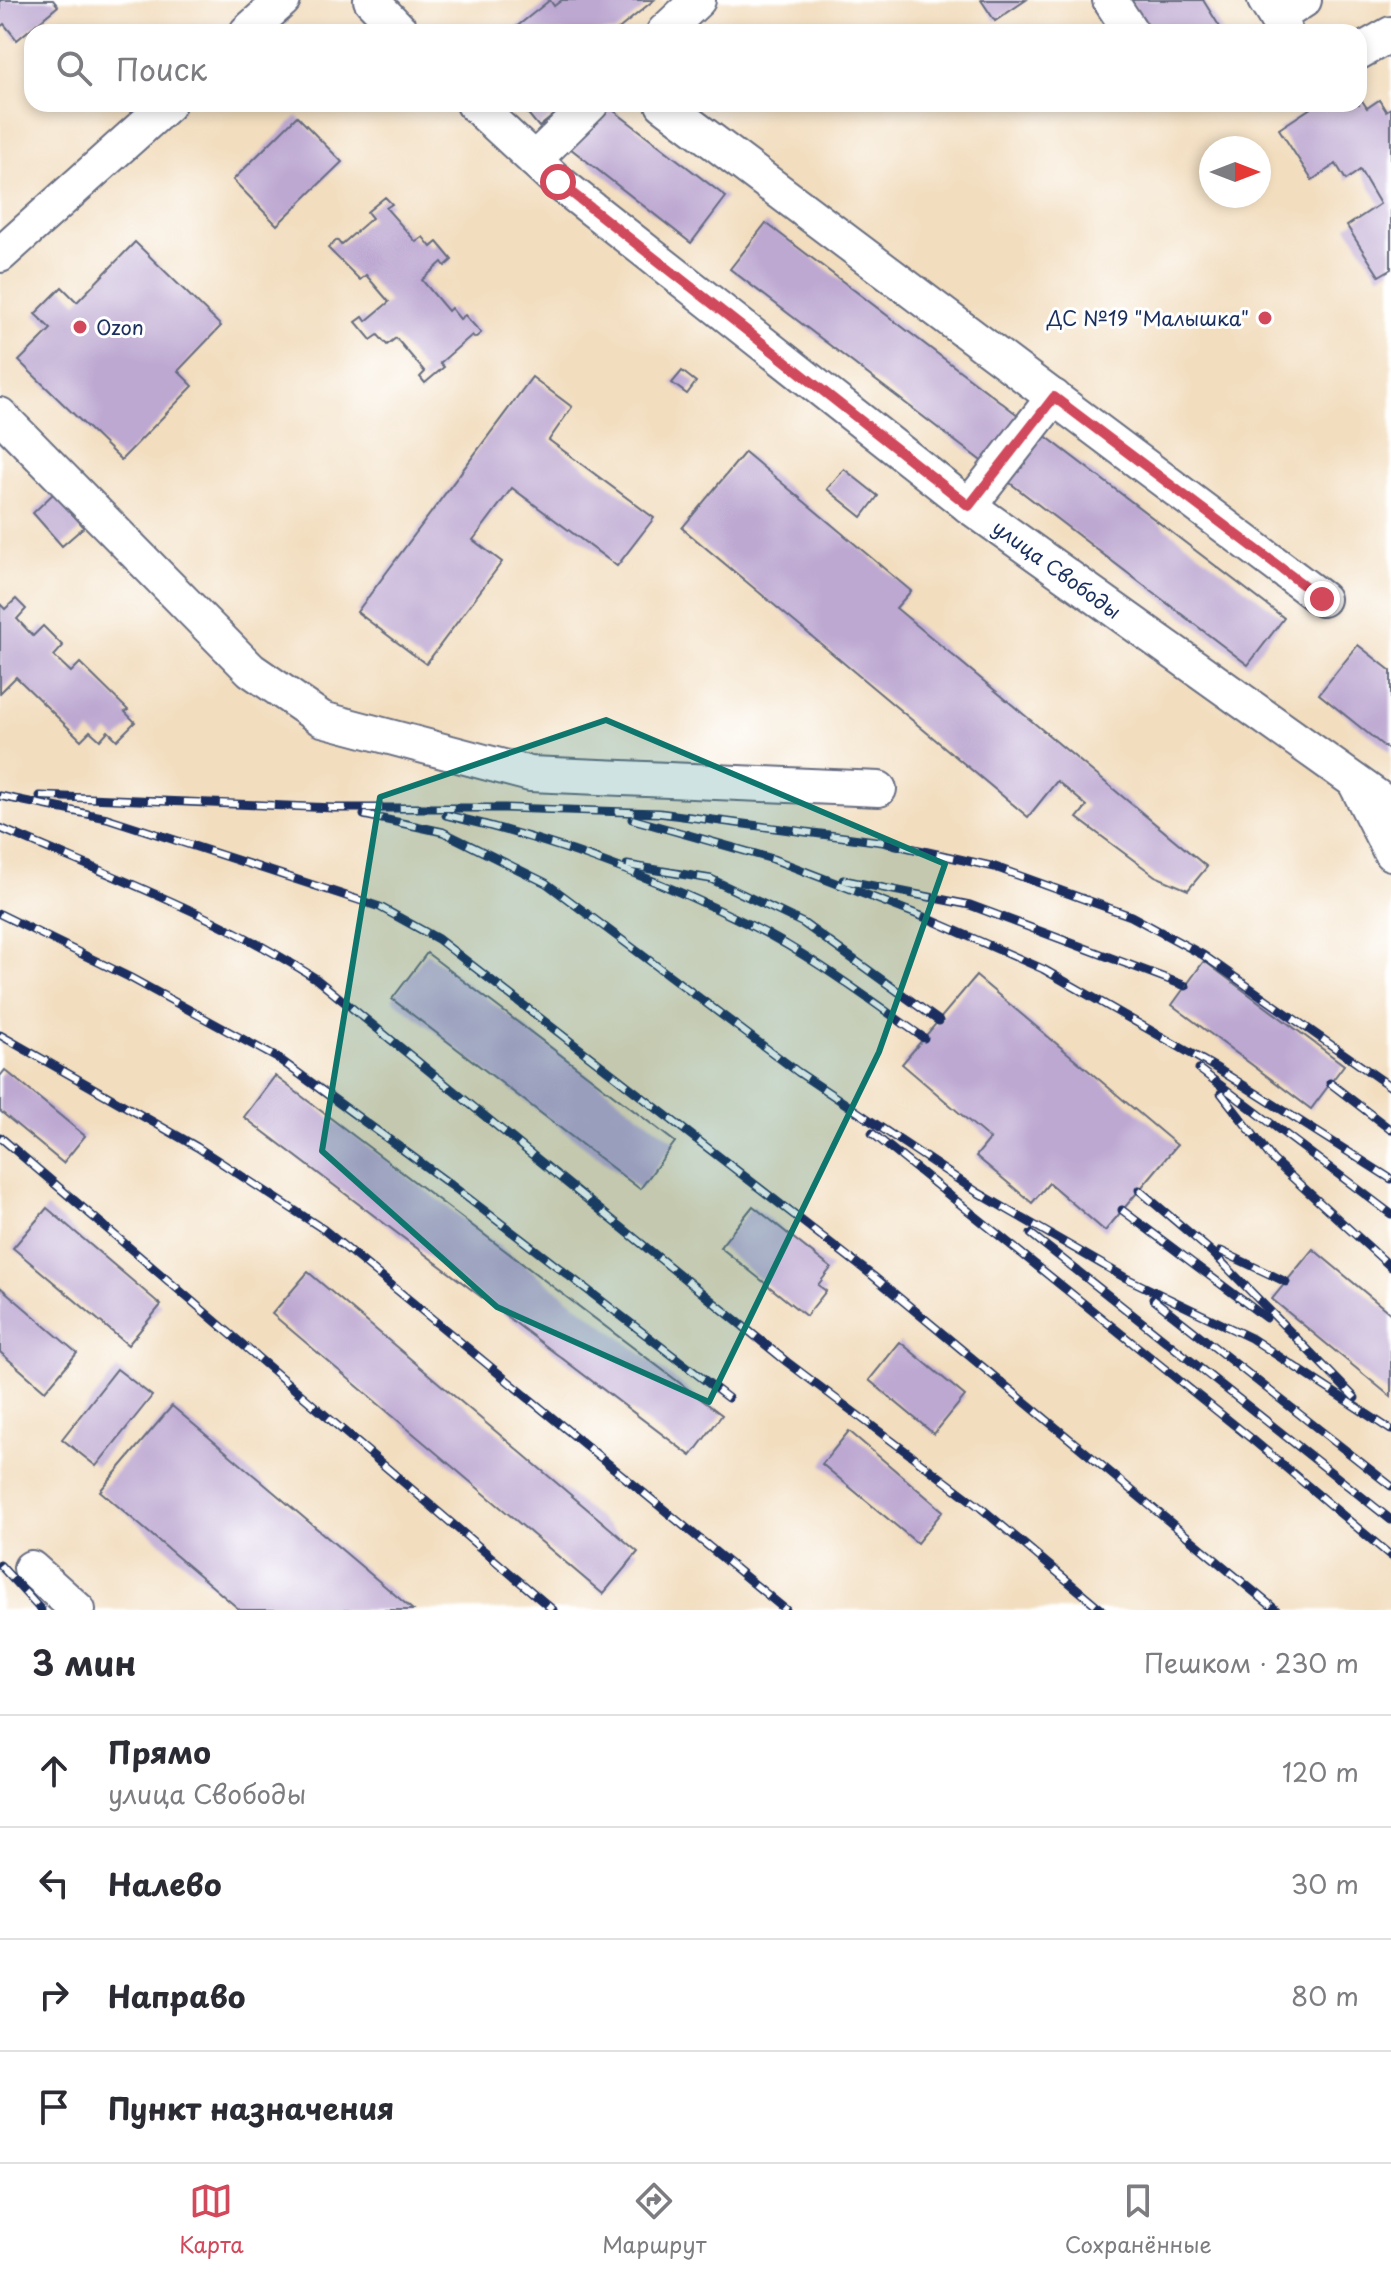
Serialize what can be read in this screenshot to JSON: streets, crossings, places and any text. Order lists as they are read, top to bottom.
{
  "streets": {
    "street": ["улица Свободы"]
  },
  "places": ["ДС №19 \"Малышка\"", "Ozon"],
  "north": "right",
  "page": {
    "search": "Поиск",
    "heading": ["3 мин", "Пешком · 230 m"],
    "list": [
      ["Прямо", "улица Свободы", "120 m"],
      ["Налево", "30 m"],
      ["Направо", "80 m"],
      "Пункт назначения"
    ],
    "nav": ["Карта", "Маршрут", "Сохранённые"]
  }
}
